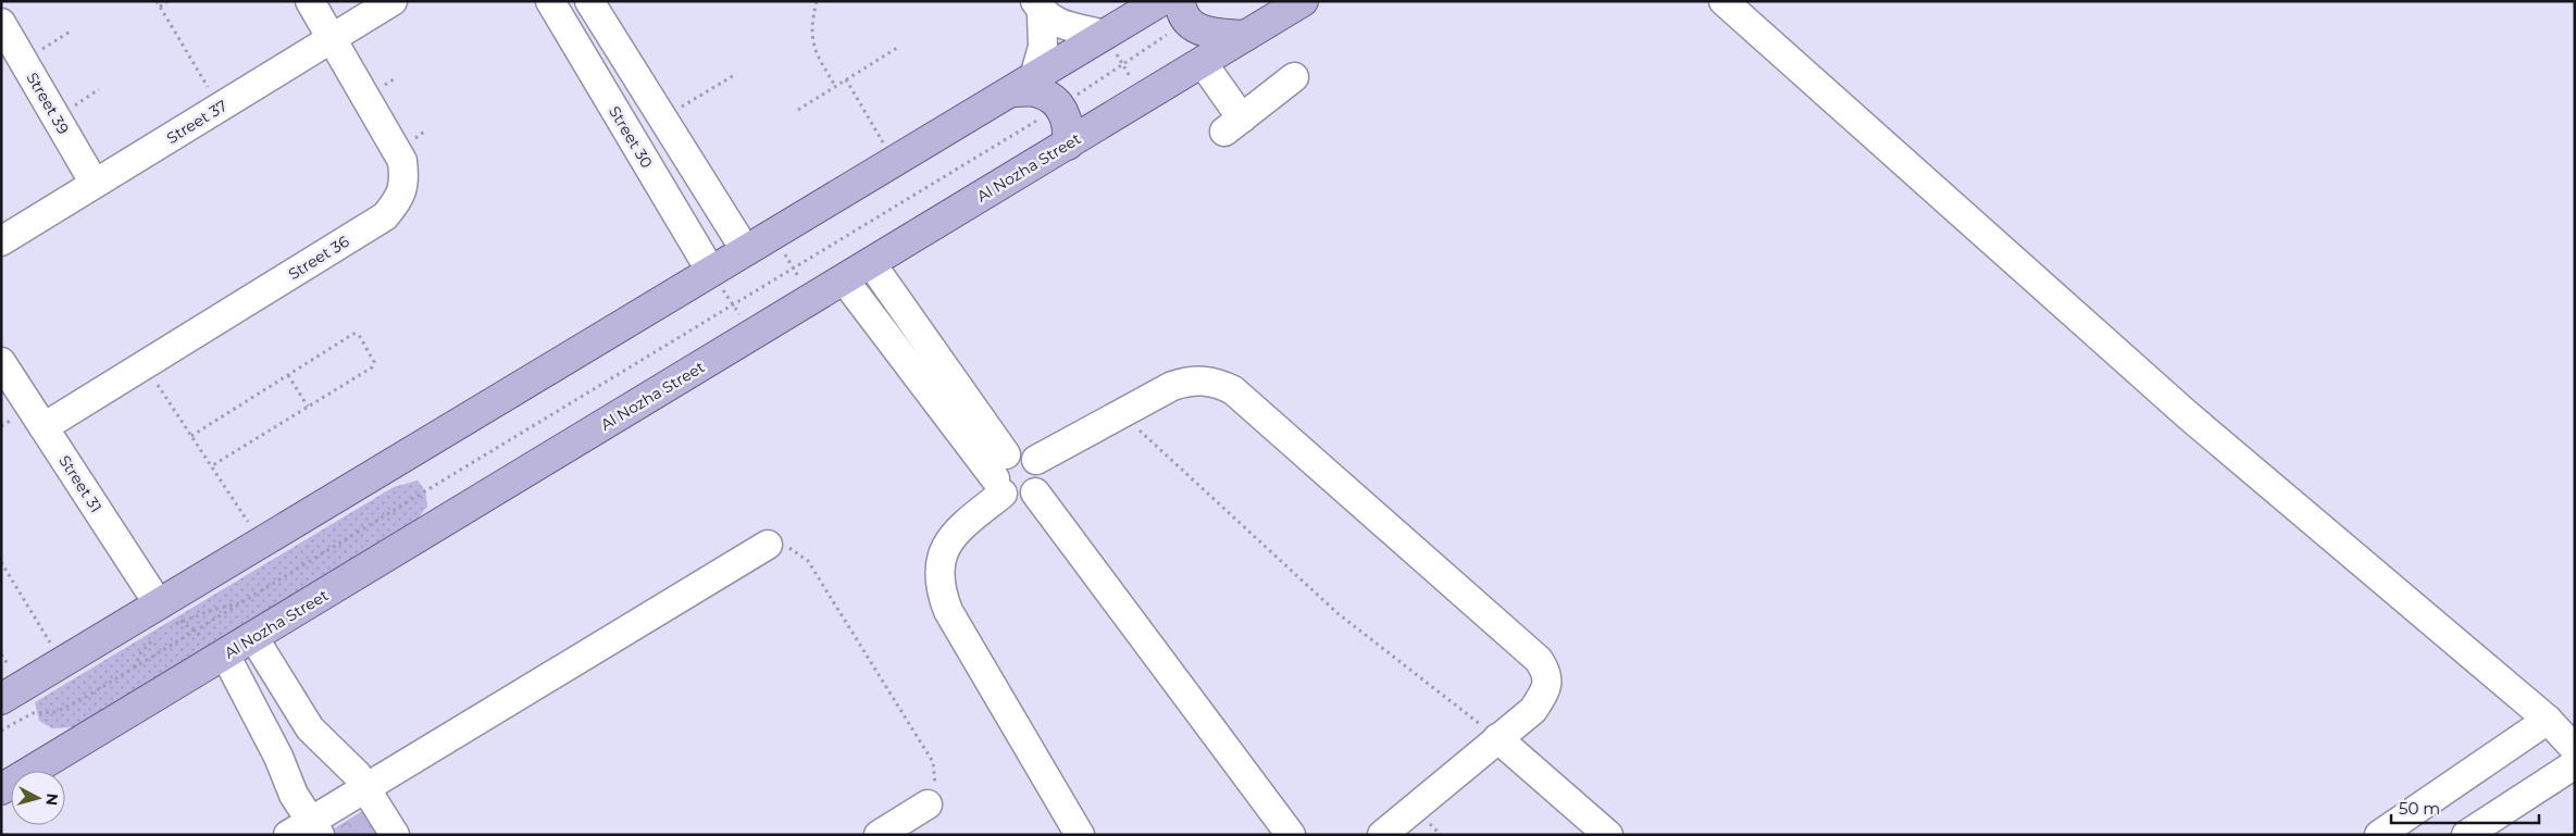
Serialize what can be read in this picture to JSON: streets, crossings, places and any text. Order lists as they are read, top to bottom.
{
  "streets": {
    "main road": ["Al Nozha Street"],
    "street": [
      "Street 39",
      "Street 37",
      "Street 30",
      "Street 36",
      "Street 31"
    ]
  },
  "crossings": [
    ["Street 39", "Street 37"],
    ["Street 37", "Street 36"],
    ["Street 36", "Street 31"]
  ],
  "scale_bar": "50 m",
  "north": "right"
}
